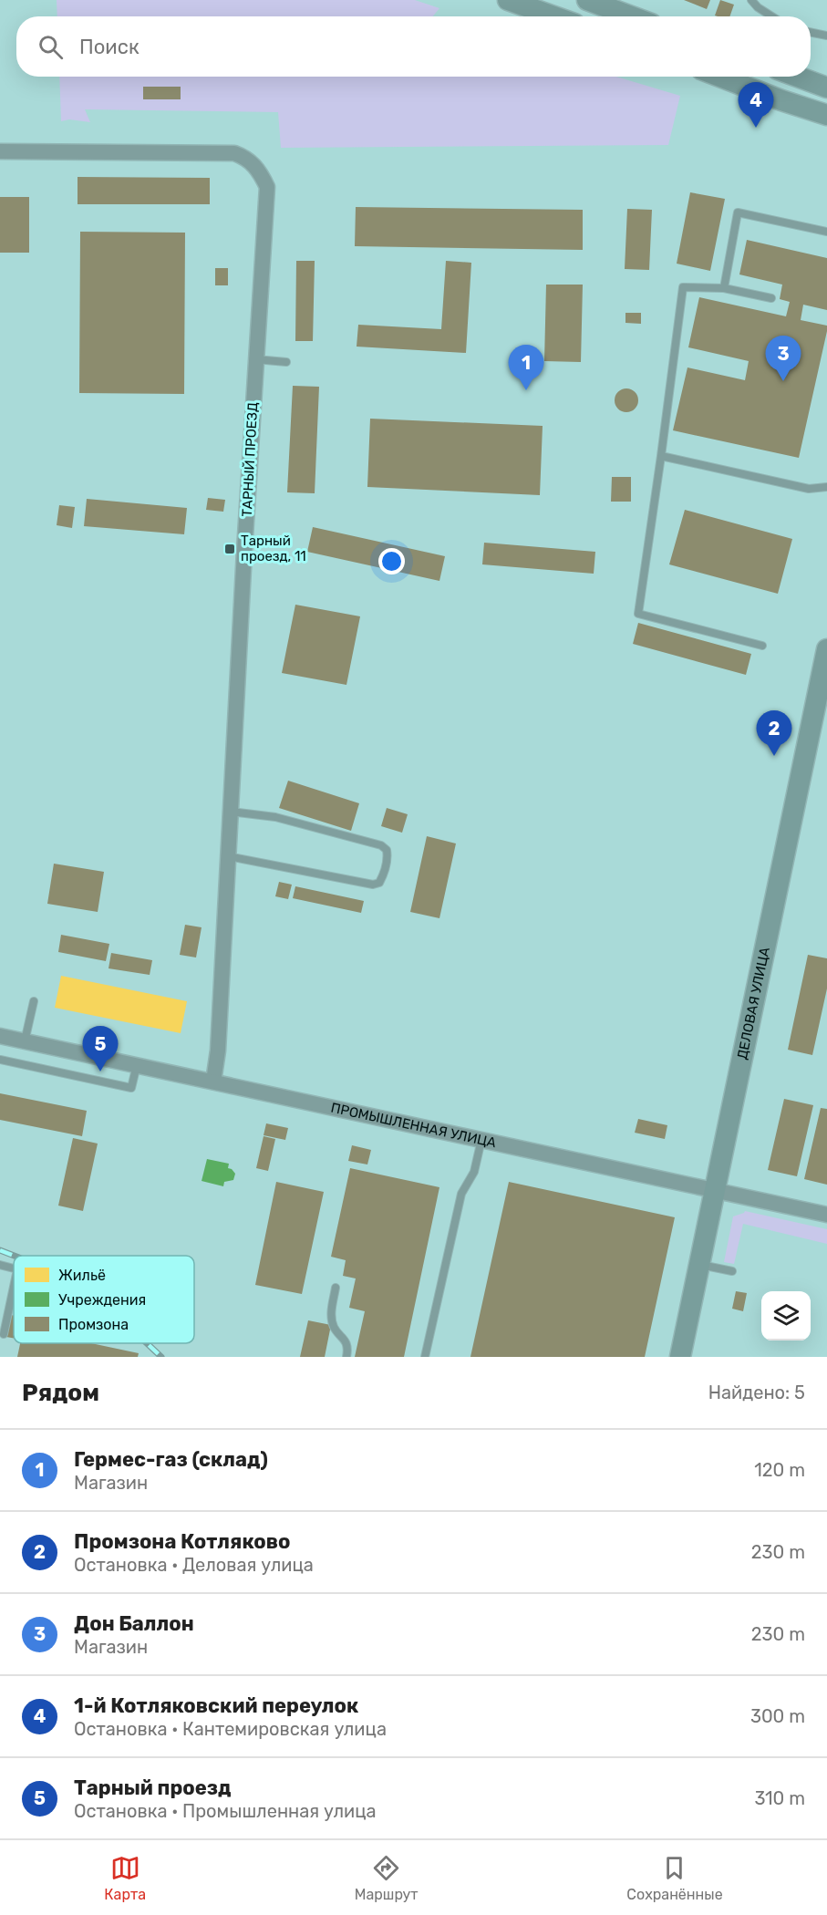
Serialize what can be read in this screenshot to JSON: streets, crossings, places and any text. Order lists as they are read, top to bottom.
{
  "streets": {
    "street": ["ТАРНЫЙ ПРОЕЗД", "ДЕЛОВАЯ УЛИЦА", "ПРОМЫШЛЕННАЯ УЛИЦА"]
  },
  "crossings": [
    ["ТАРНЫЙ ПРОЕЗД", "ПРОМЫШЛЕННАЯ УЛИЦА"],
    ["ДЕЛОВАЯ УЛИЦА", "ПРОМЫШЛЕННАЯ УЛИЦА"]
  ],
  "places": {
    "transit": ["Тарный проезд, 11"]
  },
  "legend": ["Жильё", "Учреждения", "Промзона"],
  "page": {
    "search": "Поиск",
    "pins": [
      "4",
      "3",
      "1",
      "2",
      "5"
    ],
    "heading": ["Рядом", "Найдено: 5"],
    "list": [
      {
        "mark": "1",
        "name": "Гермес-газ (склад)",
        "note": "Магазин",
        "value": "120 m"
      },
      {
        "mark": "2",
        "name": "Промзона Котляково",
        "note": "Остановка · Деловая улица",
        "value": "230 m"
      },
      {
        "mark": "3",
        "name": "Дон Баллон",
        "note": "Магазин",
        "value": "230 m"
      },
      {
        "mark": "4",
        "name": "1-й Котляковский переулок",
        "note": "Остановка · Кантемировская улица",
        "value": "300 m"
      },
      {
        "mark": "5",
        "name": "Тарный проезд",
        "note": "Остановка · Промышленная улица",
        "value": "310 m"
      }
    ],
    "nav": ["Карта", "Маршрут", "Сохранённые"]
  }
}
